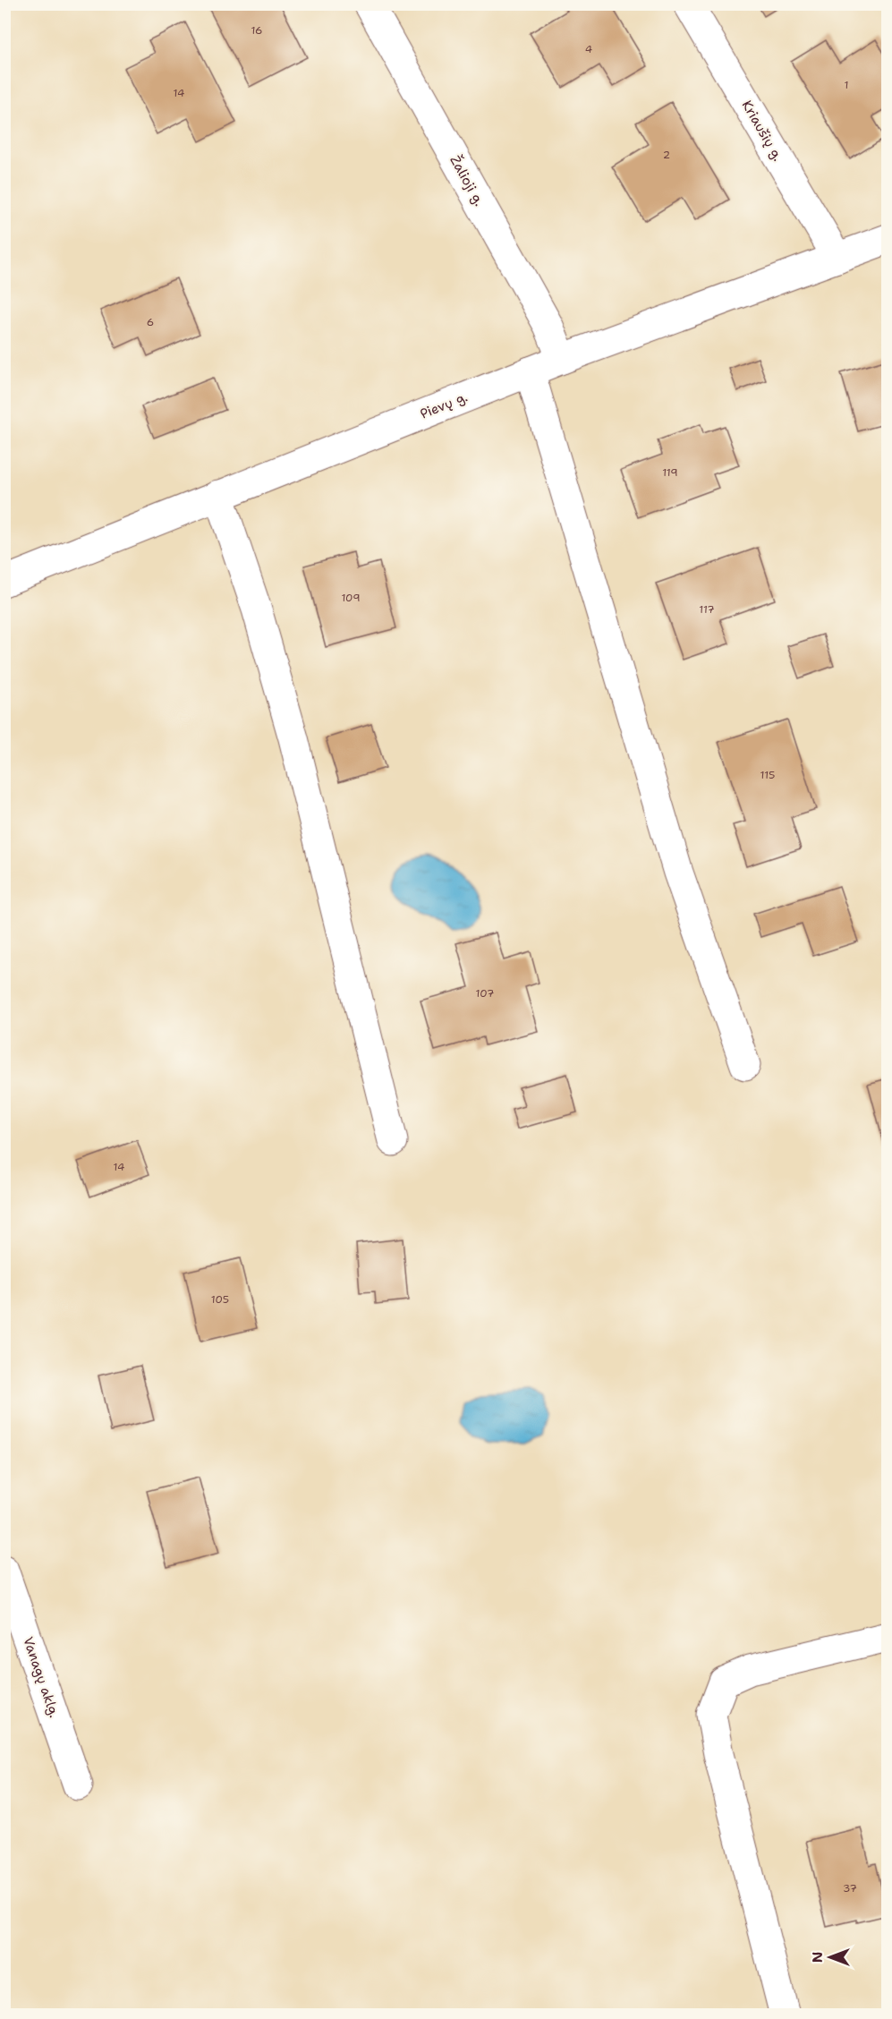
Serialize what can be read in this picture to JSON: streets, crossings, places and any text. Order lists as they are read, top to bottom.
{
  "streets": {
    "street": [
      "Kriaušių g.",
      "Žalioji g.",
      "Pievų g.",
      "Vanagų aklg."
    ]
  },
  "crossings": [
    ["Kriaušių g.", "Pievų g."],
    ["Žalioji g.", "Pievų g."]
  ],
  "house_numbers": [
    "16",
    "4",
    "1",
    "14",
    "2",
    "6",
    "119",
    "109",
    "117",
    "115",
    "107",
    "14",
    "105",
    "37"
  ],
  "north": "left"
}
